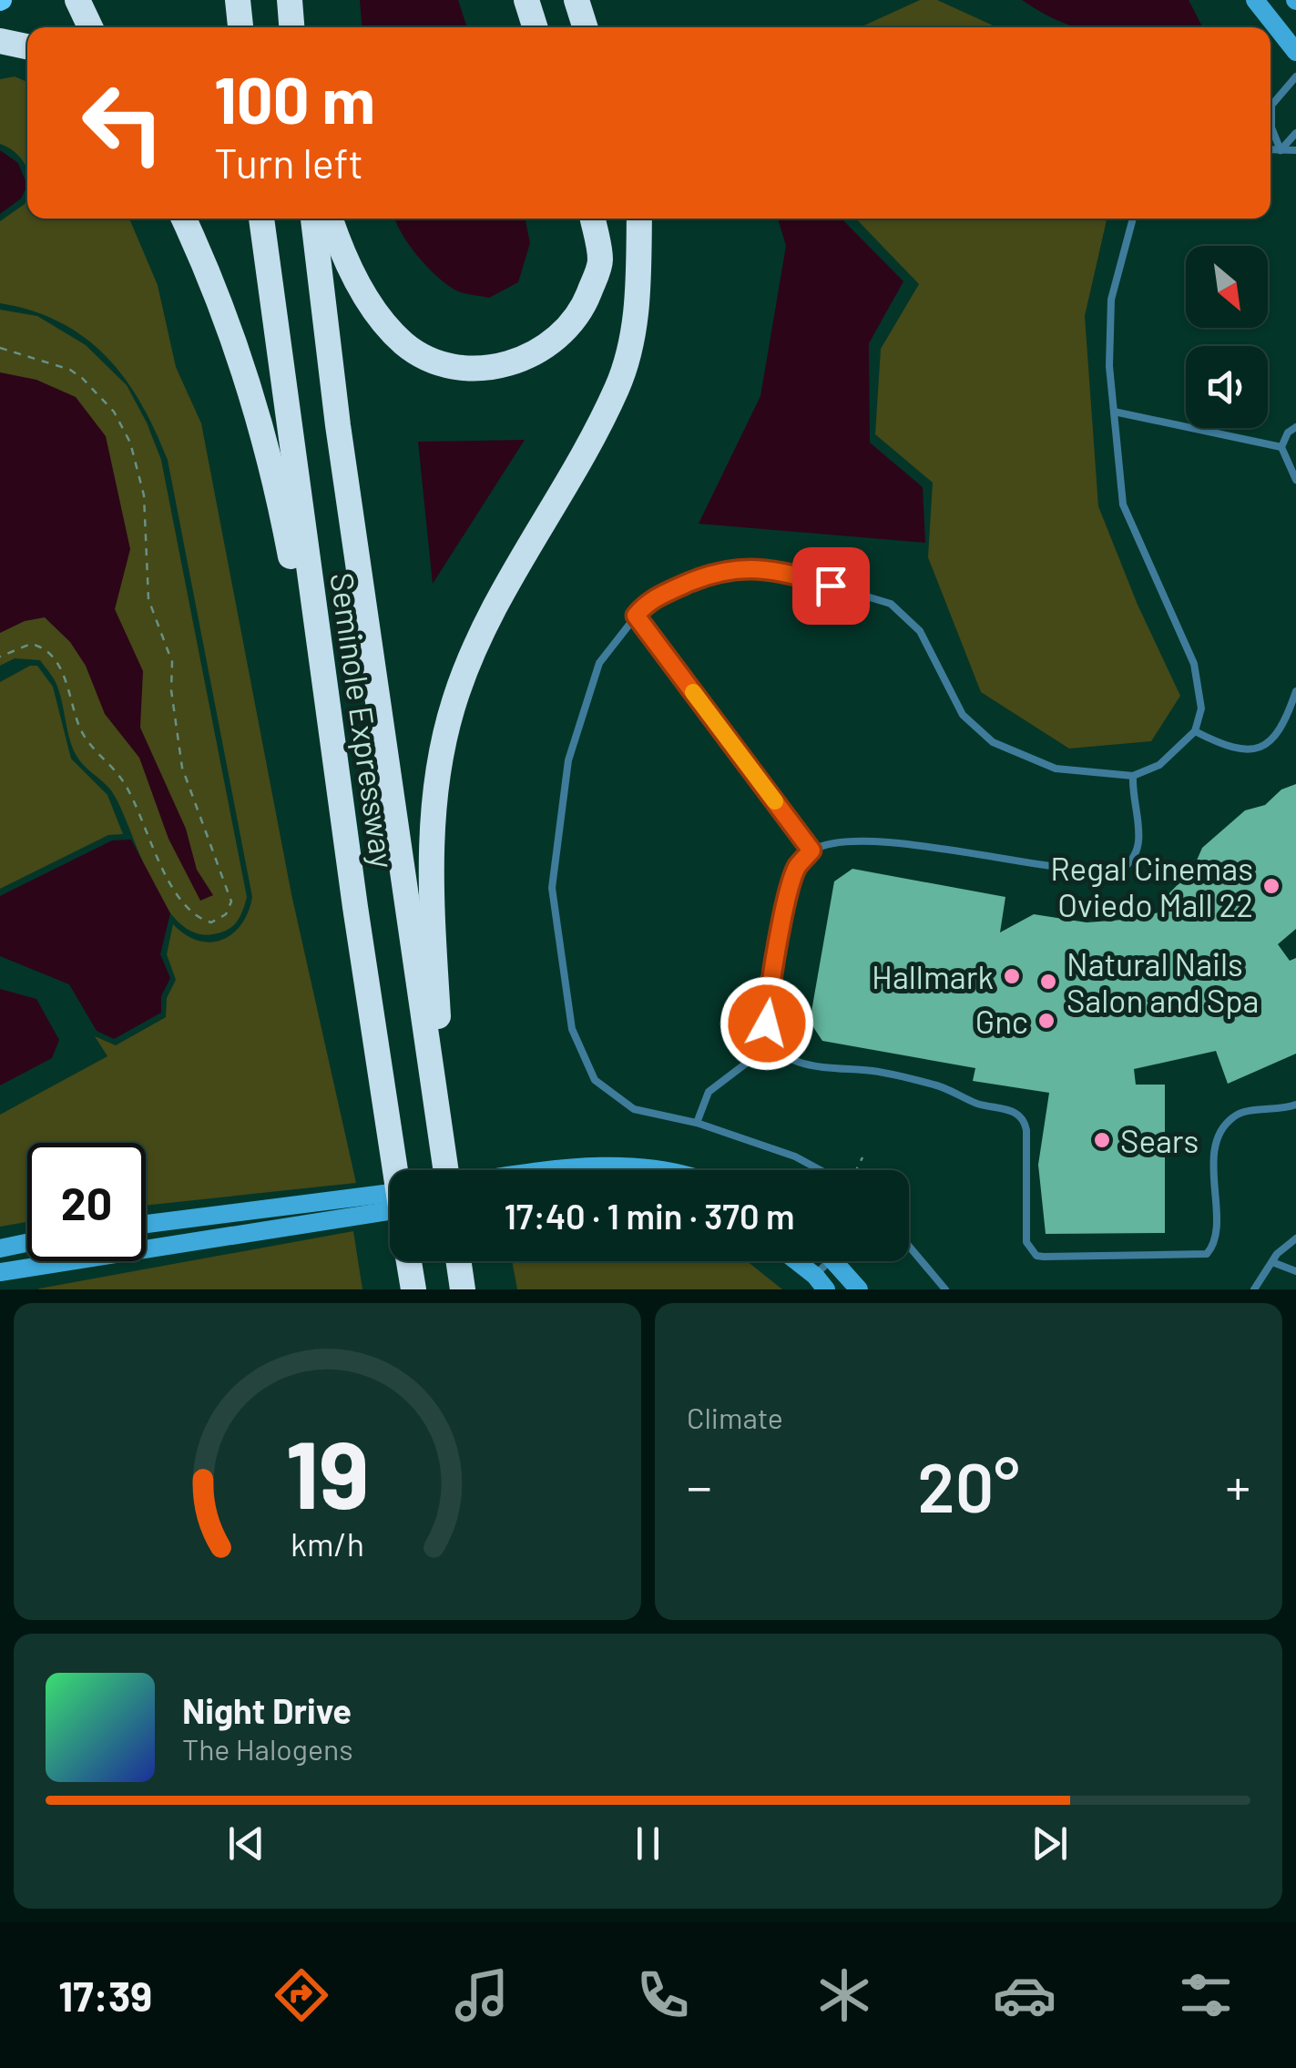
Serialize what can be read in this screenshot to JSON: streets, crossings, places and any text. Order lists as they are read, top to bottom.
{
  "streets": {
    "highway": ["Seminole Expressway"]
  },
  "places": [
    "Regal Cinemas Oviedo Mall 22",
    "Hallmark",
    "Natural Nails Salon and Spa",
    "Gnc",
    "Sears"
  ],
  "north": "bottom right",
  "page": {
    "turn": ["100 m", "Turn left"],
    "limit": "20",
    "trip": "17:40 · 1 min · 370 m",
    "tile": "Climate",
    "heat": ["−", "20°", "+"],
    "song": ["Night Drive", "The Halogens"],
    "tabs": "17:39",
    "gauge": ["19", "km/h"]
  }
}
